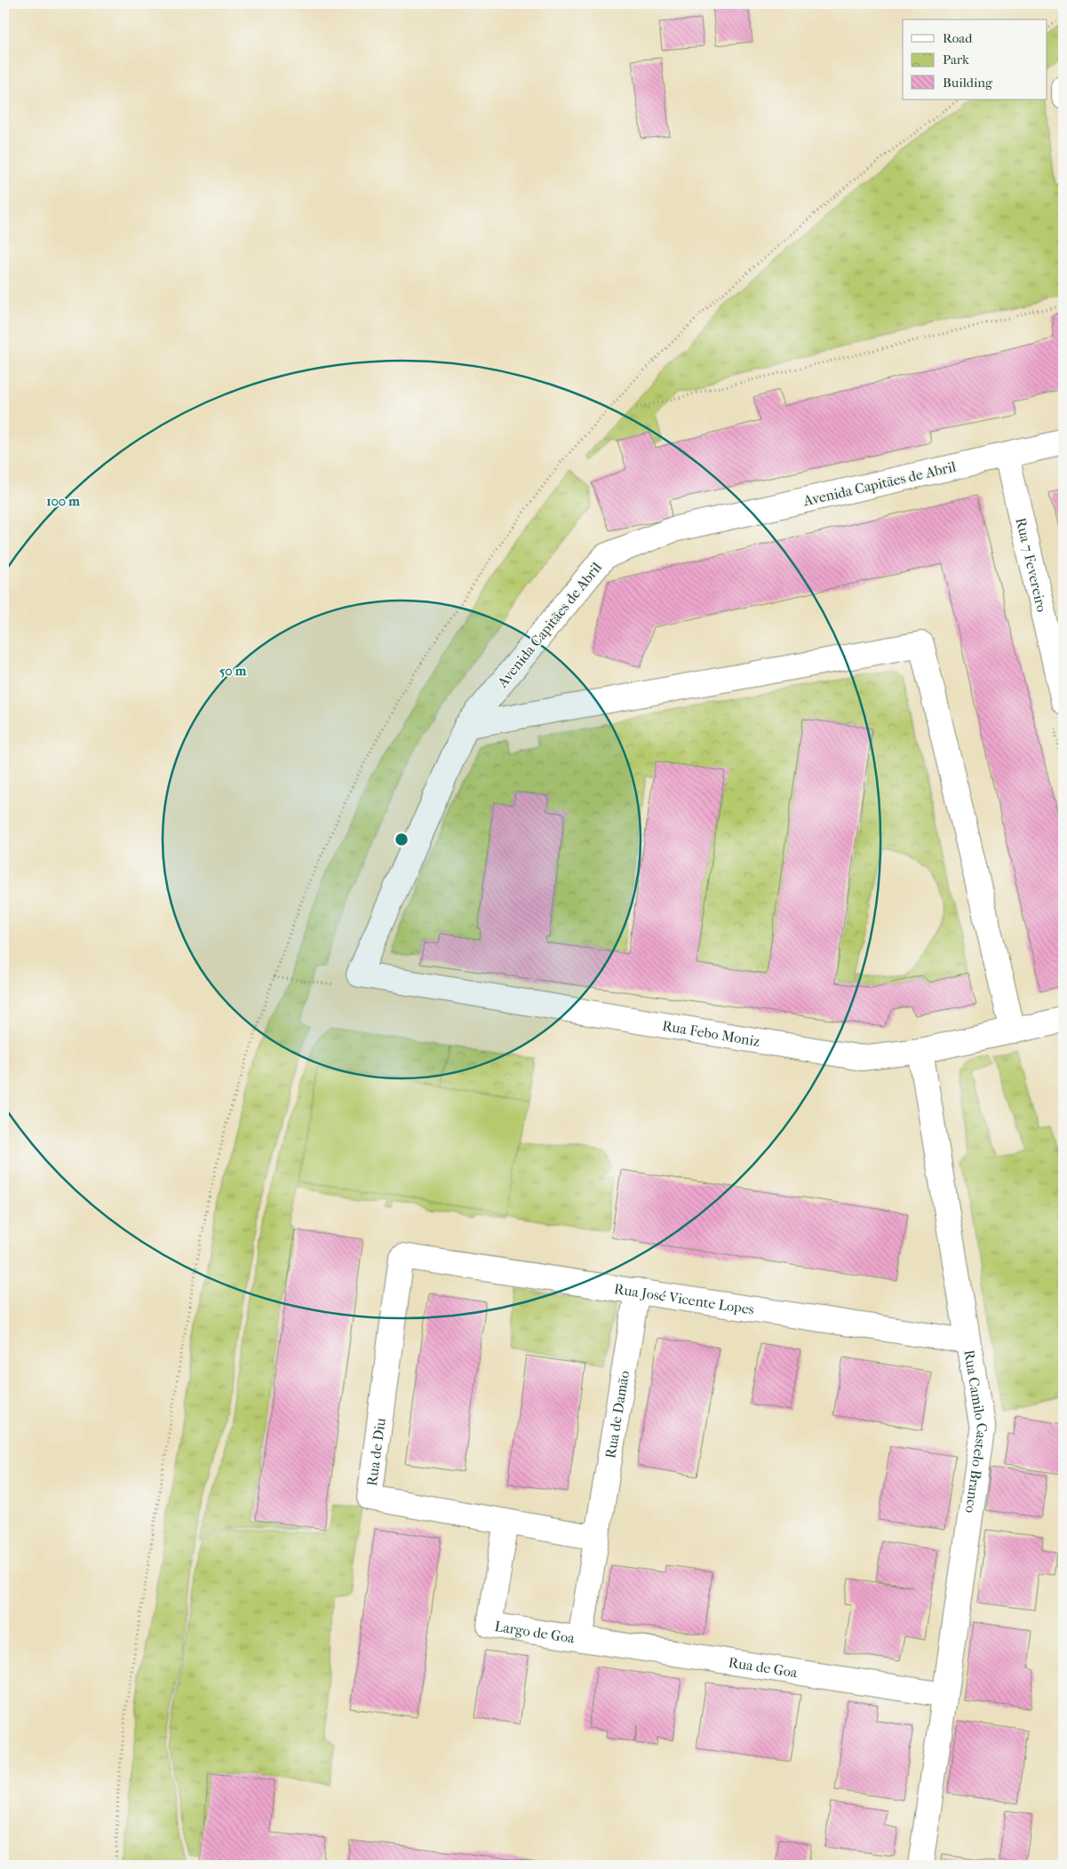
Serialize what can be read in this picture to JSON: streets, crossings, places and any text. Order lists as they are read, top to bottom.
{
  "streets": {
    "street": [
      "Avenida Capitães de Abril",
      "Rua 7 Fevereiro",
      "Rua Febo Moniz",
      "Rua José Vicente Lopes",
      "Rua de Damão",
      "Rua Camilo Castelo Branco",
      "Rua de Diu",
      "Largo de Goa",
      "Rua de Goa"
    ]
  },
  "crossings": [
    ["Avenida Capitães de Abril", "Rua 7 Fevereiro"],
    ["Avenida Capitães de Abril", "Rua Febo Moniz"],
    ["Rua Febo Moniz", "Rua Camilo Castelo Branco"],
    ["Rua José Vicente Lopes", "Rua de Damão"],
    ["Rua José Vicente Lopes", "Rua Camilo Castelo Branco"],
    ["Rua José Vicente Lopes", "Rua de Diu"],
    ["Rua de Damão", "Rua de Diu"],
    ["Rua de Damão", "Largo de Goa"],
    ["Rua Camilo Castelo Branco", "Rua de Goa"],
    ["Rua de Diu", "Largo de Goa"],
    ["Largo de Goa", "Rua de Goa"]
  ],
  "legend": ["Road", "Park", "Building"],
  "rings": ["100 m", "50 m"]
}
